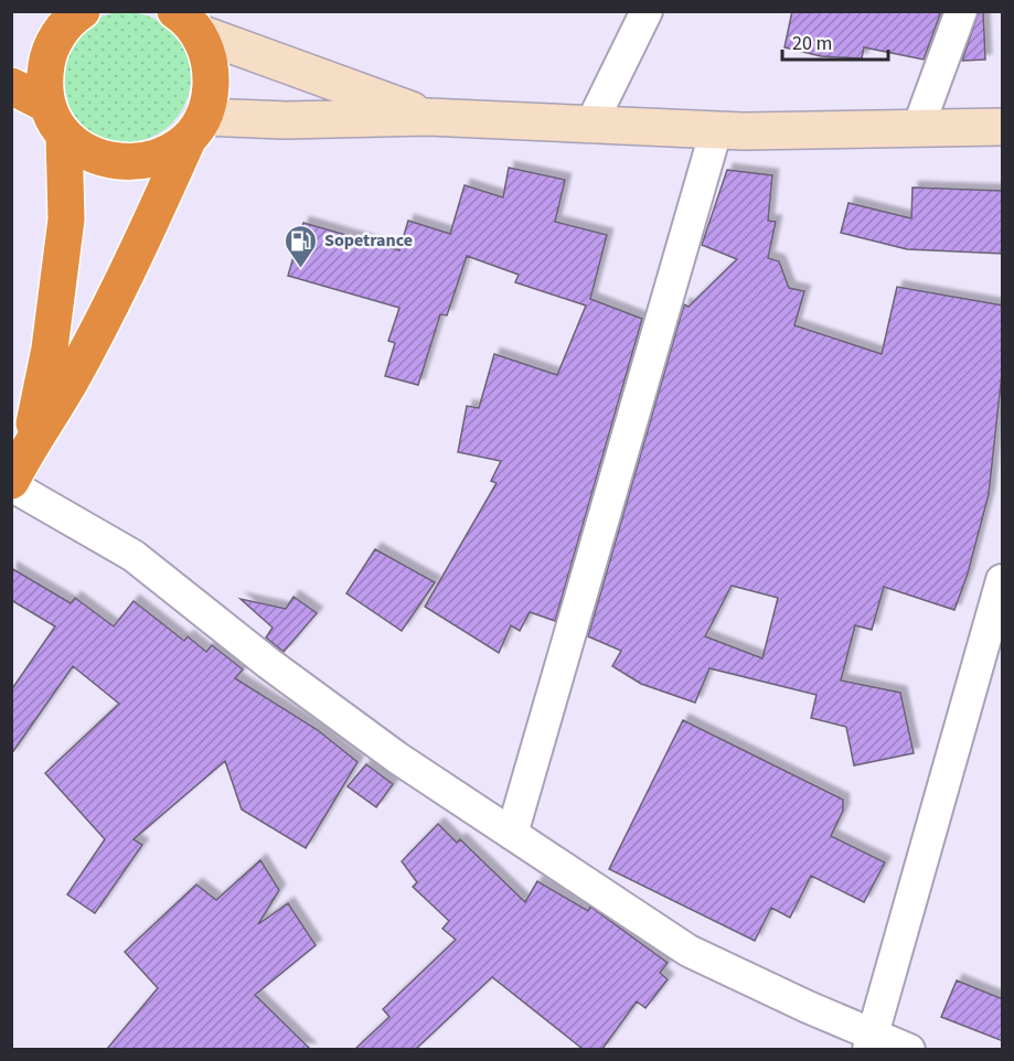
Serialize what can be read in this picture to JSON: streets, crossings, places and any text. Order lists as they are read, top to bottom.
{
  "places": {
    "fuel station": ["Sopetrance"]
  },
  "scale_bar": "20 m"
}
